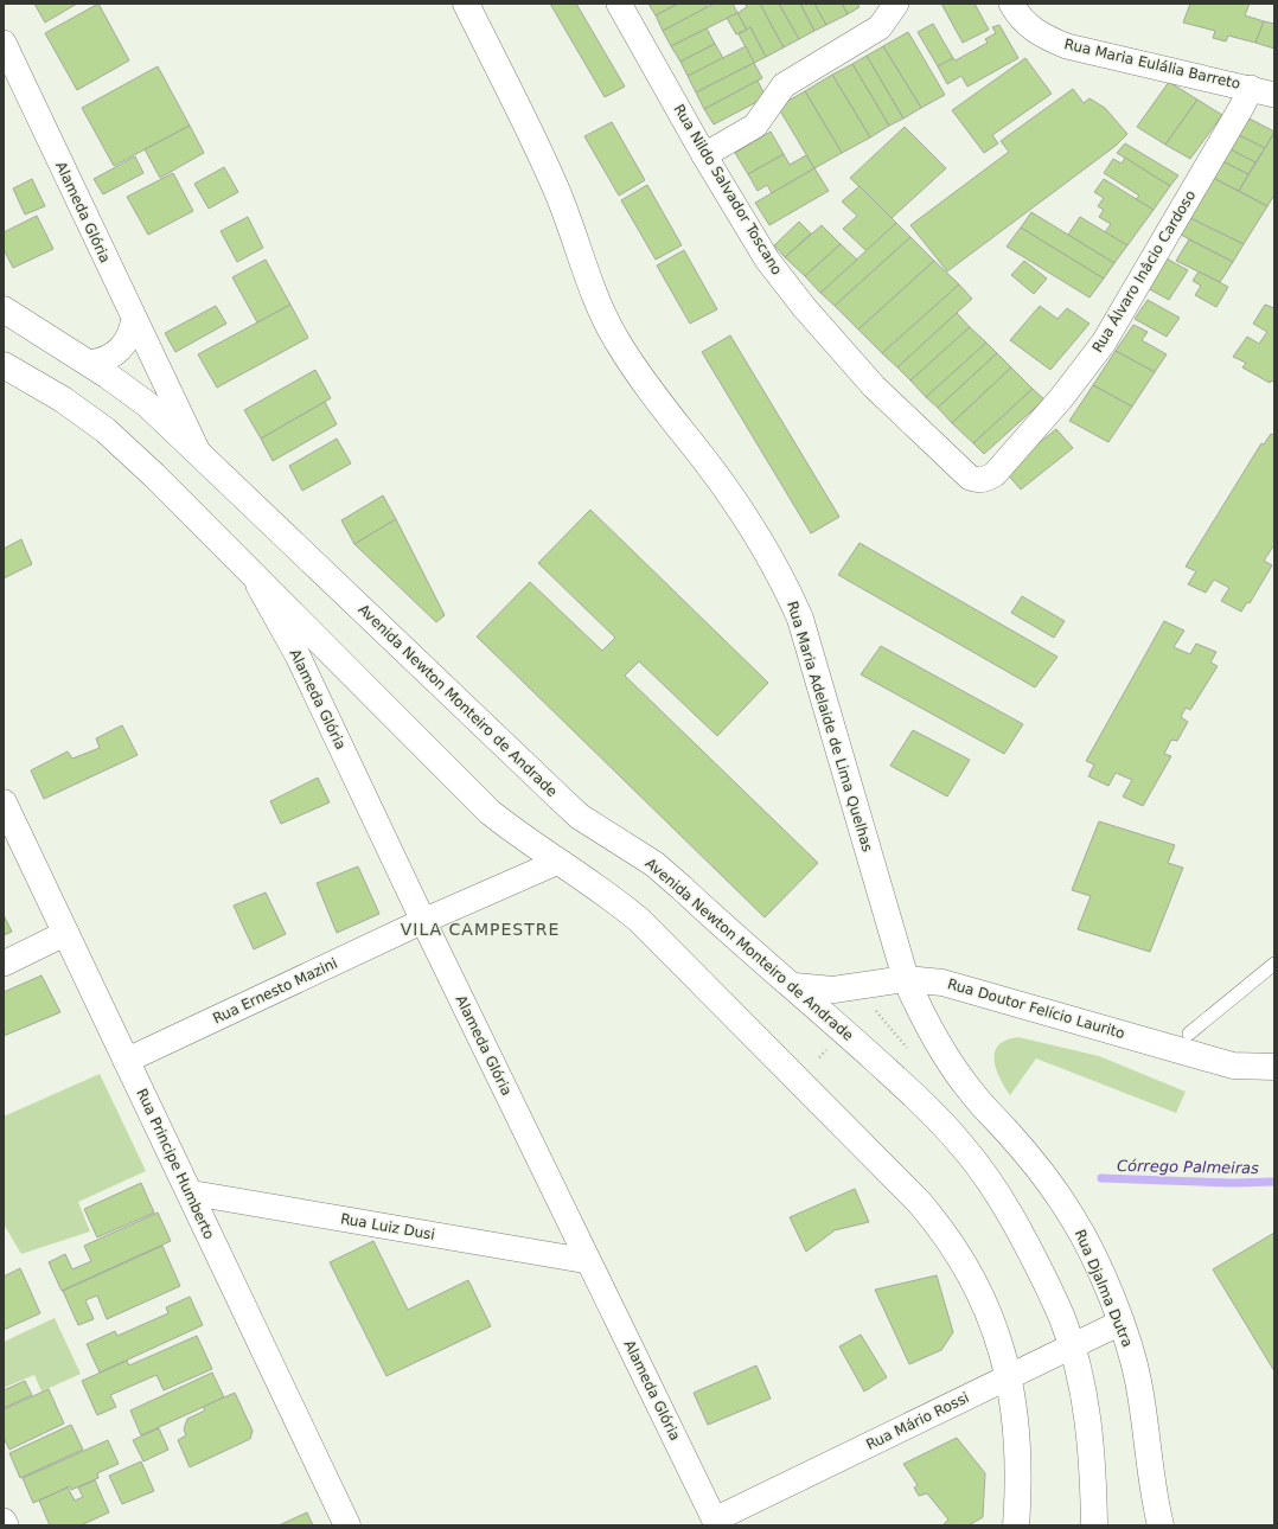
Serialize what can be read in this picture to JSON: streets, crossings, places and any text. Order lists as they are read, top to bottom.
{
  "streets": {
    "main road": [
      "Avenida Newton Monteiro de Andrade",
      "Rua Maria Adelaide de Lima Quelhas",
      "Rua Doutor Felício Laurito",
      "Rua Principe Humberto",
      "Rua Djalma Dutra"
    ],
    "street": [
      "Rua Maria Eulália Barreto",
      "Rua Nildo Salvador Toscano",
      "Alameda Glória",
      "Rua Álvaro Inâcio Cardoso",
      "Rua Ernesto Mazini",
      "Rua Luiz Dusi",
      "Rua Mário Rossi"
    ]
  },
  "crossings": [
    ["Rua Maria Eulália Barreto", "Rua Álvaro Inâcio Cardoso"],
    ["Rua Nildo Salvador Toscano", "Rua Álvaro Inâcio Cardoso"],
    ["Alameda Glória", "Avenida Newton Monteiro de Andrade"],
    ["Alameda Glória", "Rua Ernesto Mazini"],
    ["Alameda Glória", "Rua Luiz Dusi"],
    ["Alameda Glória", "Rua Mário Rossi"],
    ["Avenida Newton Monteiro de Andrade", "Rua Doutor Felício Laurito"],
    ["Avenida Newton Monteiro de Andrade", "Rua Mário Rossi"],
    ["Rua Maria Adelaide de Lima Quelhas", "Rua Doutor Felício Laurito"],
    ["Rua Maria Adelaide de Lima Quelhas", "Rua Djalma Dutra"],
    ["Rua Ernesto Mazini", "Rua Principe Humberto"],
    ["Rua Principe Humberto", "Rua Luiz Dusi"],
    ["Rua Djalma Dutra", "Rua Mário Rossi"]
  ],
  "districts": ["VILA CAMPESTRE"],
  "water": ["Córrego Palmeiras"]
}
